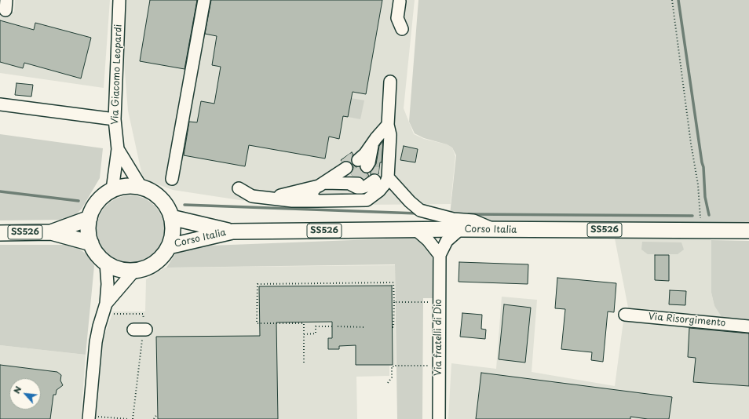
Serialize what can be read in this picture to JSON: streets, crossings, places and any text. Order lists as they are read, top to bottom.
{
  "streets": {
    "main road": ["Corso Italia", "SS526"],
    "street": ["Via Giacomo Leopardi", "Via Risorgimento", "Via fratelli di Dio"]
  },
  "crossings": [
    ["Via Giacomo Leopardi", "Corso Italia"],
    ["Via Giacomo Leopardi", "SS526"],
    ["Corso Italia", "SS526"],
    ["Corso Italia", "Via fratelli di Dio"]
  ],
  "north": "top left"
}
